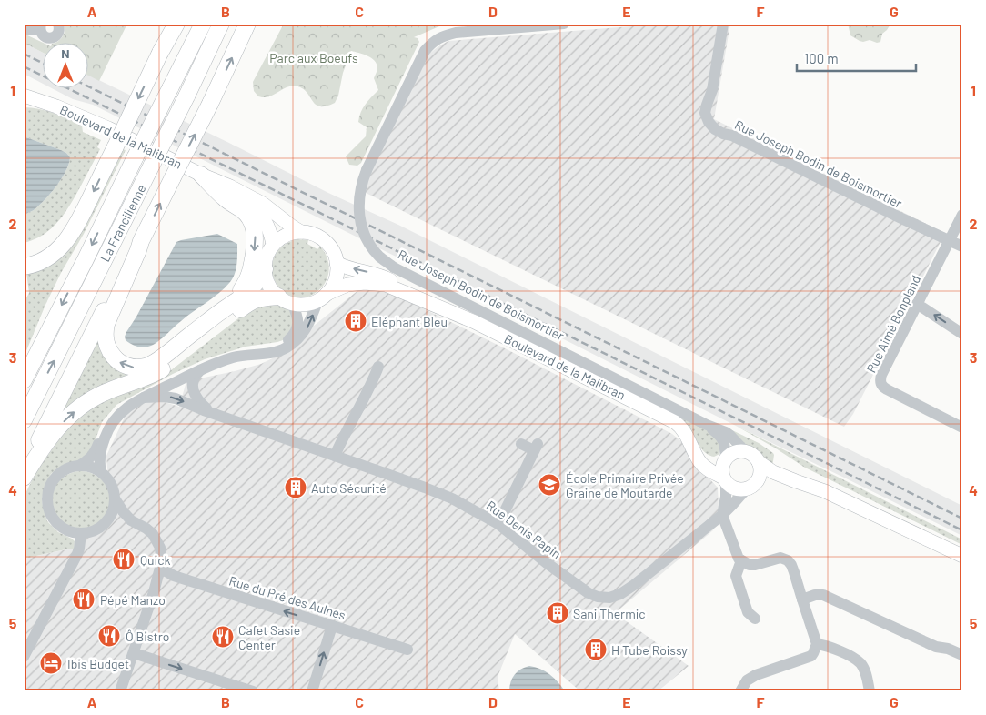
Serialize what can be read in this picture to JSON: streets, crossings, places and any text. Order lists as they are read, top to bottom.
{
  "streets": {
    "highway": ["La Francilienne"],
    "main road": ["Boulevard de la Malibran"],
    "street": [
      "Rue Joseph Bodin de Boismortier",
      "Rue Aimé Bonpland",
      "Rue Denis Papin",
      "Rue du Pré des Aulnes"
    ]
  },
  "crossings": [
    ["Boulevard de la Malibran", "Rue Joseph Bodin de Boismortier"],
    ["Boulevard de la Malibran", "Rue Denis Papin"],
    ["Rue Joseph Bodin de Boismortier", "Rue Aimé Bonpland"],
    ["Rue Joseph Bodin de Boismortier", "Rue Denis Papin"]
  ],
  "parks": ["Parc aux Boeufs"],
  "places": {
    "building": [
      "Eléphant Bleu",
      "Auto Sécurité",
      "Sani Thermic",
      "H Tube Roissy"
    ],
    "school or university": ["École Primaire Privée Graine de Moutarde"],
    "restaurant": [
      "Quick",
      "Pépé Manzo",
      "Ô Bistro",
      "Cafet Sasie Center"
    ],
    "hotel": ["Ibis Budget"]
  },
  "scale_bar": "100 m",
  "north": "top",
  "grid": {
    "columns": [
      "A",
      "B",
      "C",
      "D",
      "E",
      "F",
      "G"
    ],
    "rows": [
      "1",
      "2",
      "3",
      "4",
      "5"
    ]
  }
}
